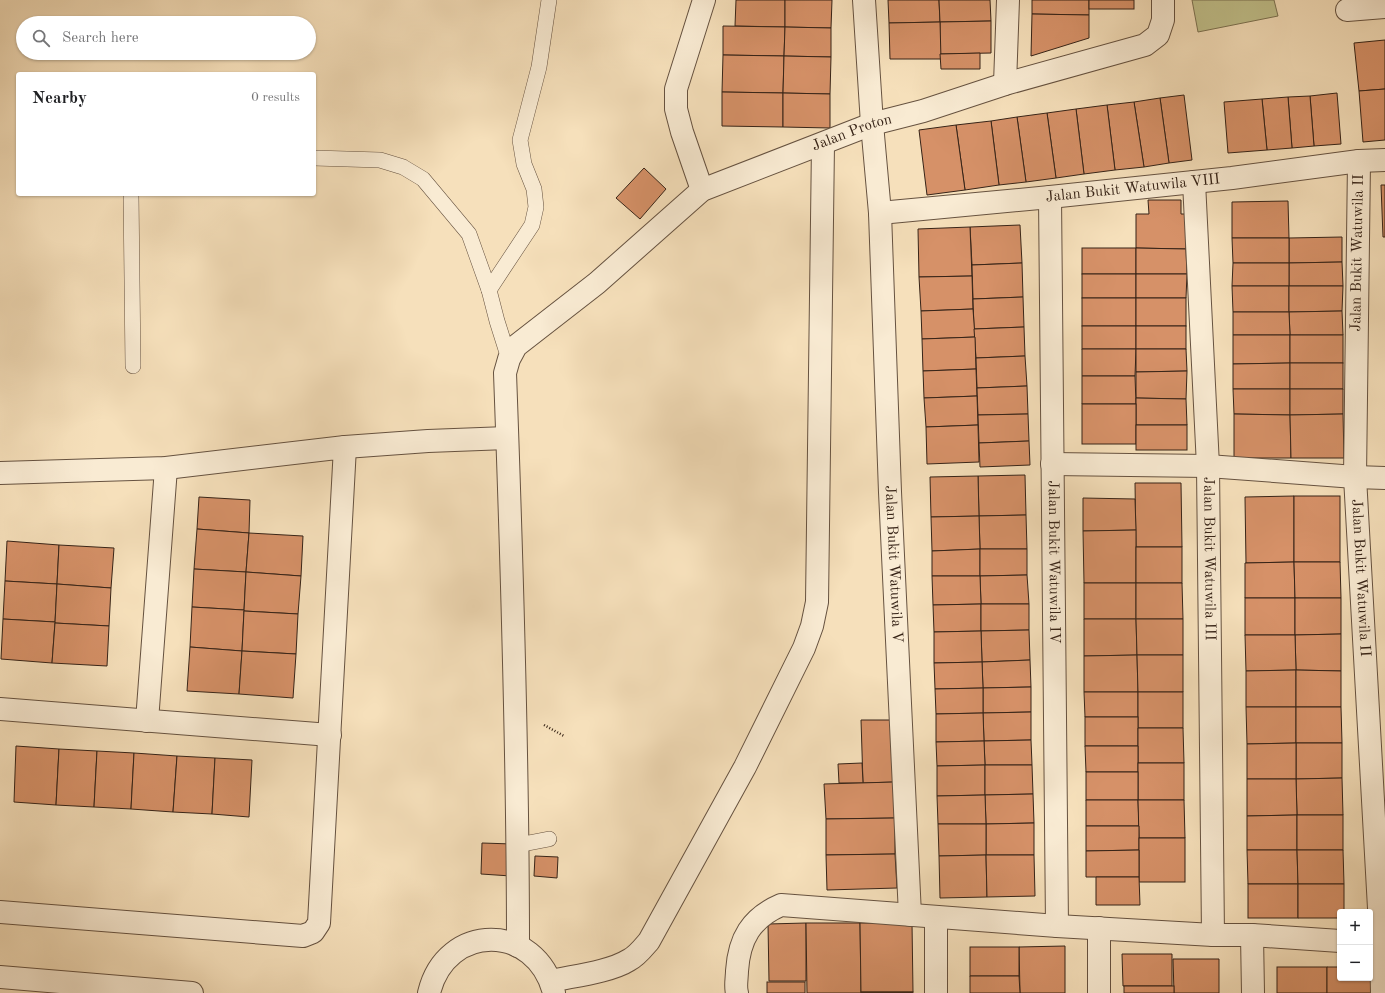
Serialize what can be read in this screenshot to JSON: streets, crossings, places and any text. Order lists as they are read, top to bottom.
{
  "streets": {
    "street": [
      "Jalan Proton",
      "Jalan Bukit Watuwila VIII",
      "Jalan Bukit Watuwila II",
      "Jalan Bukit Watuwila III",
      "Jalan Bukit Watuwila IV",
      "Jalan Bukit Watuwila V"
    ]
  },
  "crossings": [
    ["Jalan Proton", "Jalan Bukit Watuwila V"],
    ["Jalan Bukit Watuwila VIII", "Jalan Bukit Watuwila II"],
    ["Jalan Bukit Watuwila VIII", "Jalan Bukit Watuwila III"],
    ["Jalan Bukit Watuwila VIII", "Jalan Bukit Watuwila IV"],
    ["Jalan Bukit Watuwila VIII", "Jalan Bukit Watuwila V"]
  ],
  "page": {
    "search": "Search here",
    "heading": ["Nearby", "0 results"],
    "map_buttons": ["+", "−"]
  }
}
